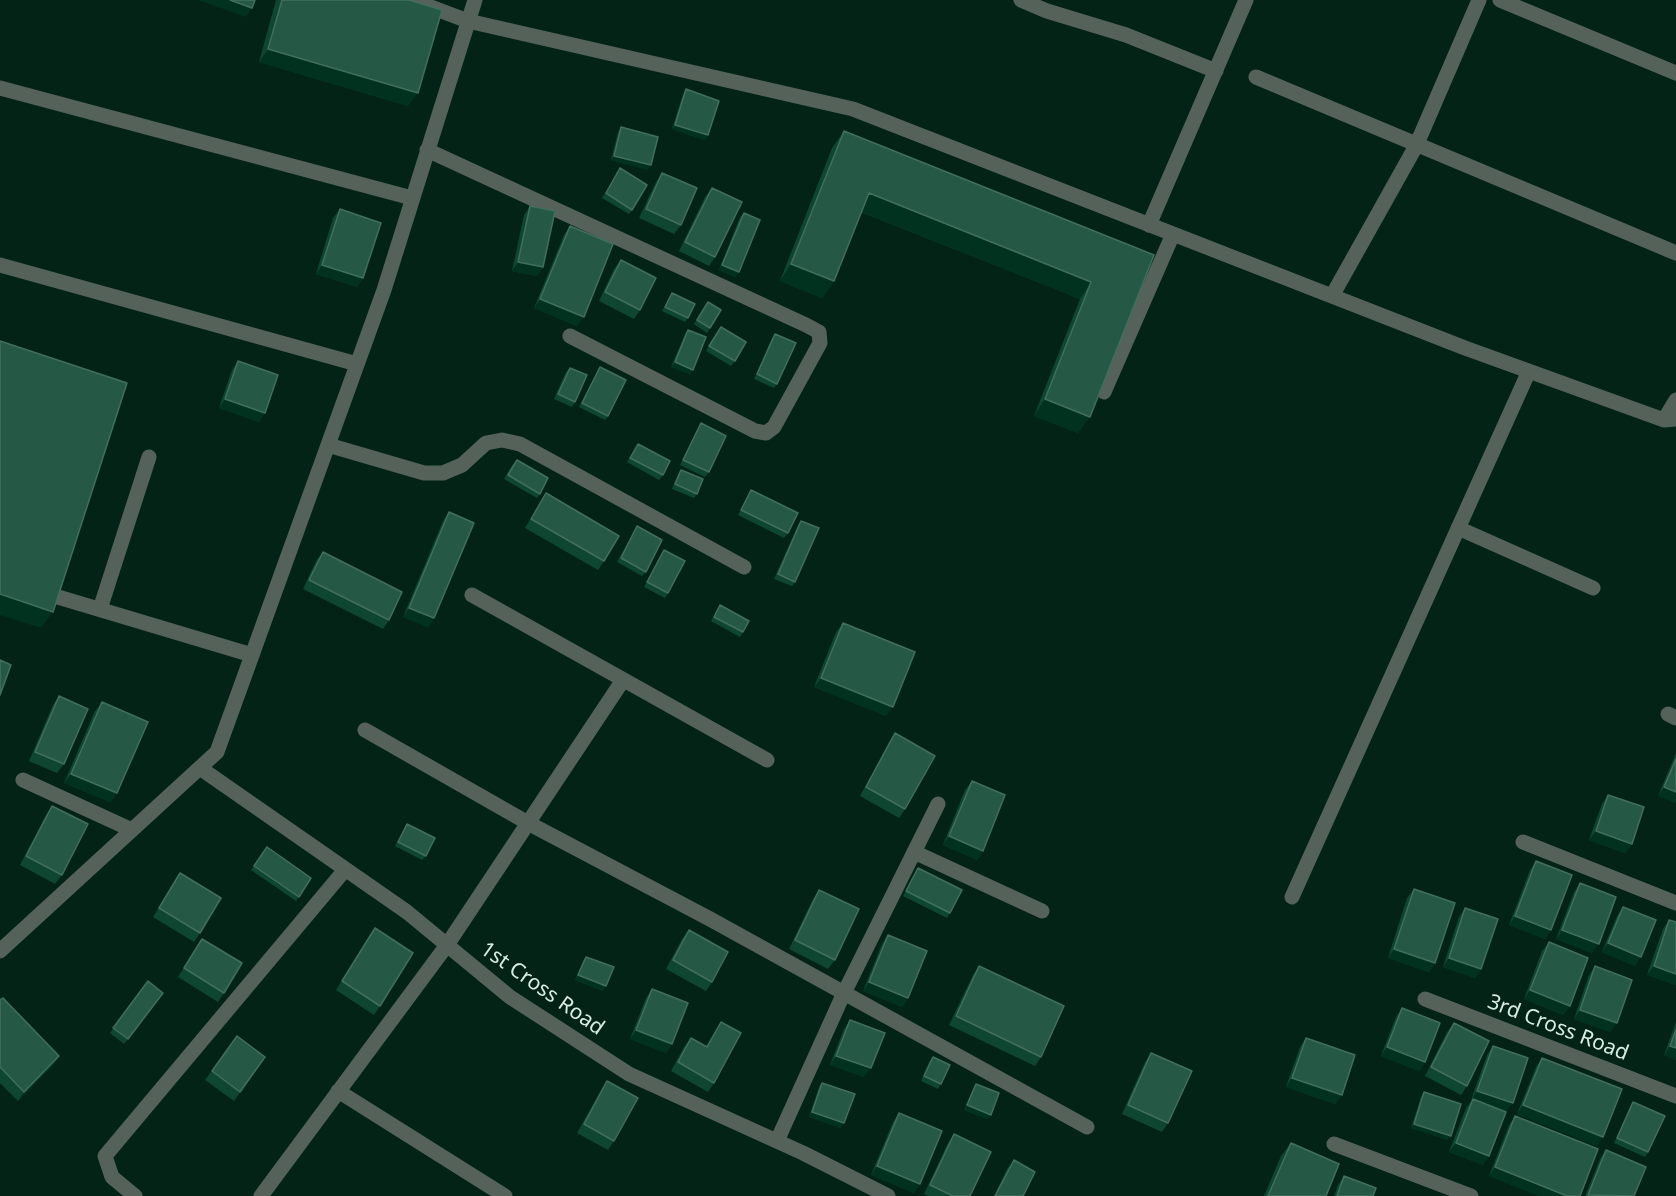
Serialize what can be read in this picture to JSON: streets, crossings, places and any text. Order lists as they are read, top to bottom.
{
  "streets": {
    "street": ["1st Cross Road", "3rd Cross Road"]
  }
}
